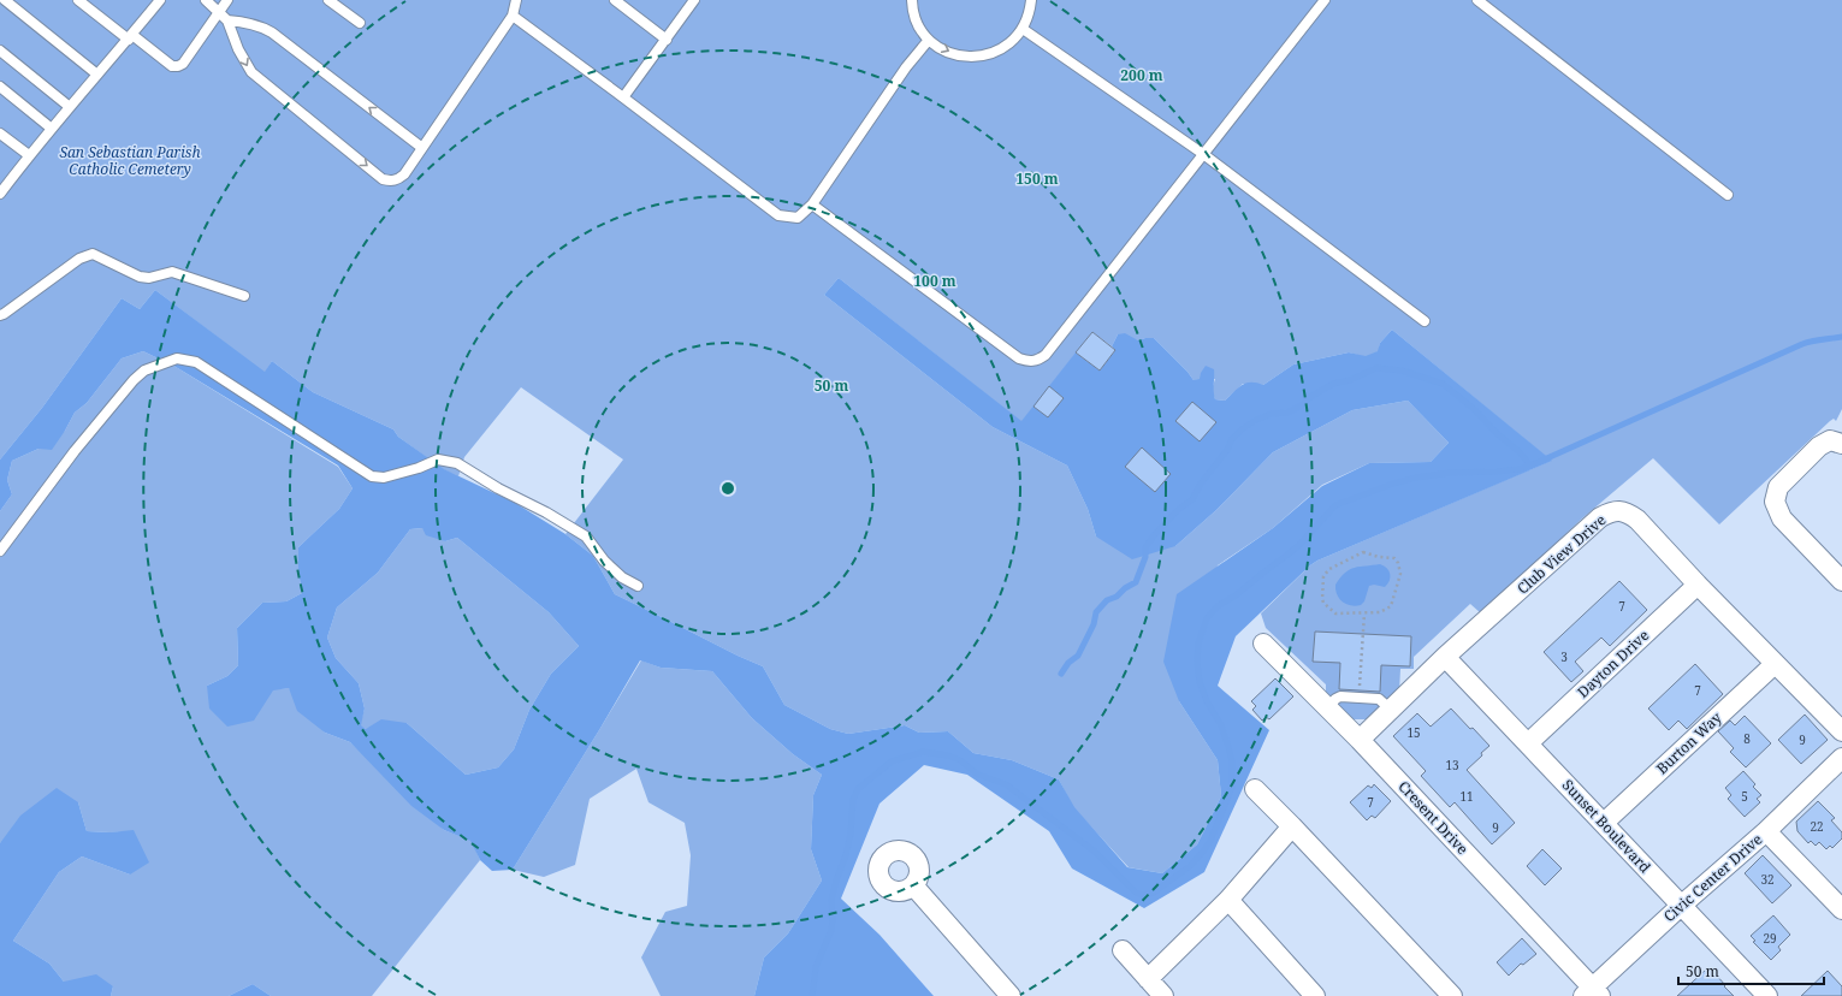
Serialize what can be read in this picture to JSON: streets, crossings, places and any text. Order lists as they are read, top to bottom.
{
  "streets": {
    "street": [
      "Club View Drive",
      "Dayton Drive",
      "Burton Way",
      "Cresent Drive",
      "Sunset Boulevard",
      "Civic Center Drive"
    ]
  },
  "crossings": [
    ["Club View Drive", "Dayton Drive"],
    ["Club View Drive", "Burton Way"],
    ["Club View Drive", "Cresent Drive"],
    ["Club View Drive", "Sunset Boulevard"],
    ["Dayton Drive", "Sunset Boulevard"],
    ["Burton Way", "Sunset Boulevard"],
    ["Cresent Drive", "Civic Center Drive"],
    ["Sunset Boulevard", "Civic Center Drive"]
  ],
  "parks": ["San Sebastian Parish Catholic Cemetery"],
  "house_numbers": [
    "7",
    "3",
    "7",
    "15",
    "8",
    "9",
    "13",
    "11",
    "5",
    "7",
    "22",
    "9",
    "32",
    "29"
  ],
  "scale_bar": "50 m",
  "rings": [
    "200 m",
    "150 m",
    "100 m",
    "50 m"
  ]
}
